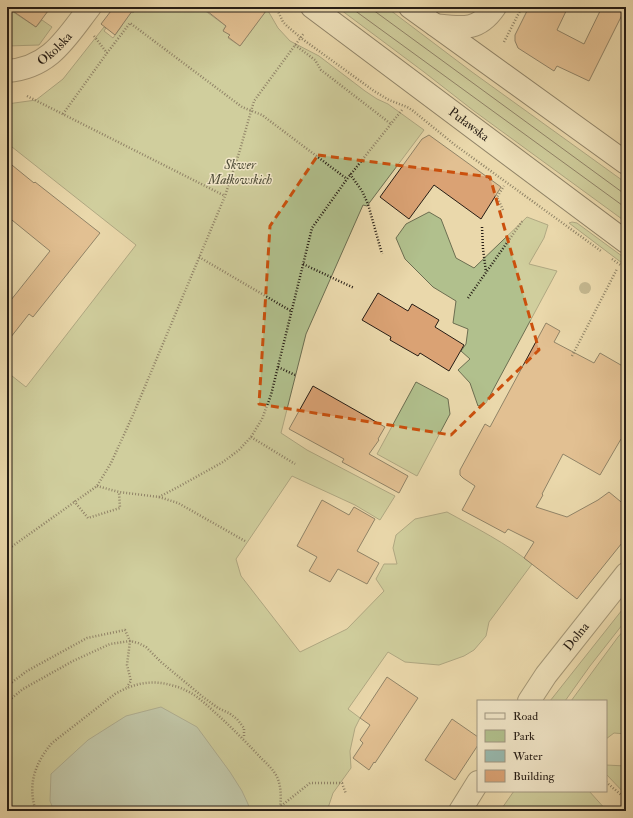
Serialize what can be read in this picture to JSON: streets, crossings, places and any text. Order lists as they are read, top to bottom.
{
  "streets": {
    "main road": ["Okolska", "Puławska", "Dolna"]
  },
  "parks": ["Skwer Małkowskich"],
  "legend": [
    "Road",
    "Park",
    "Water",
    "Building"
  ]
}
